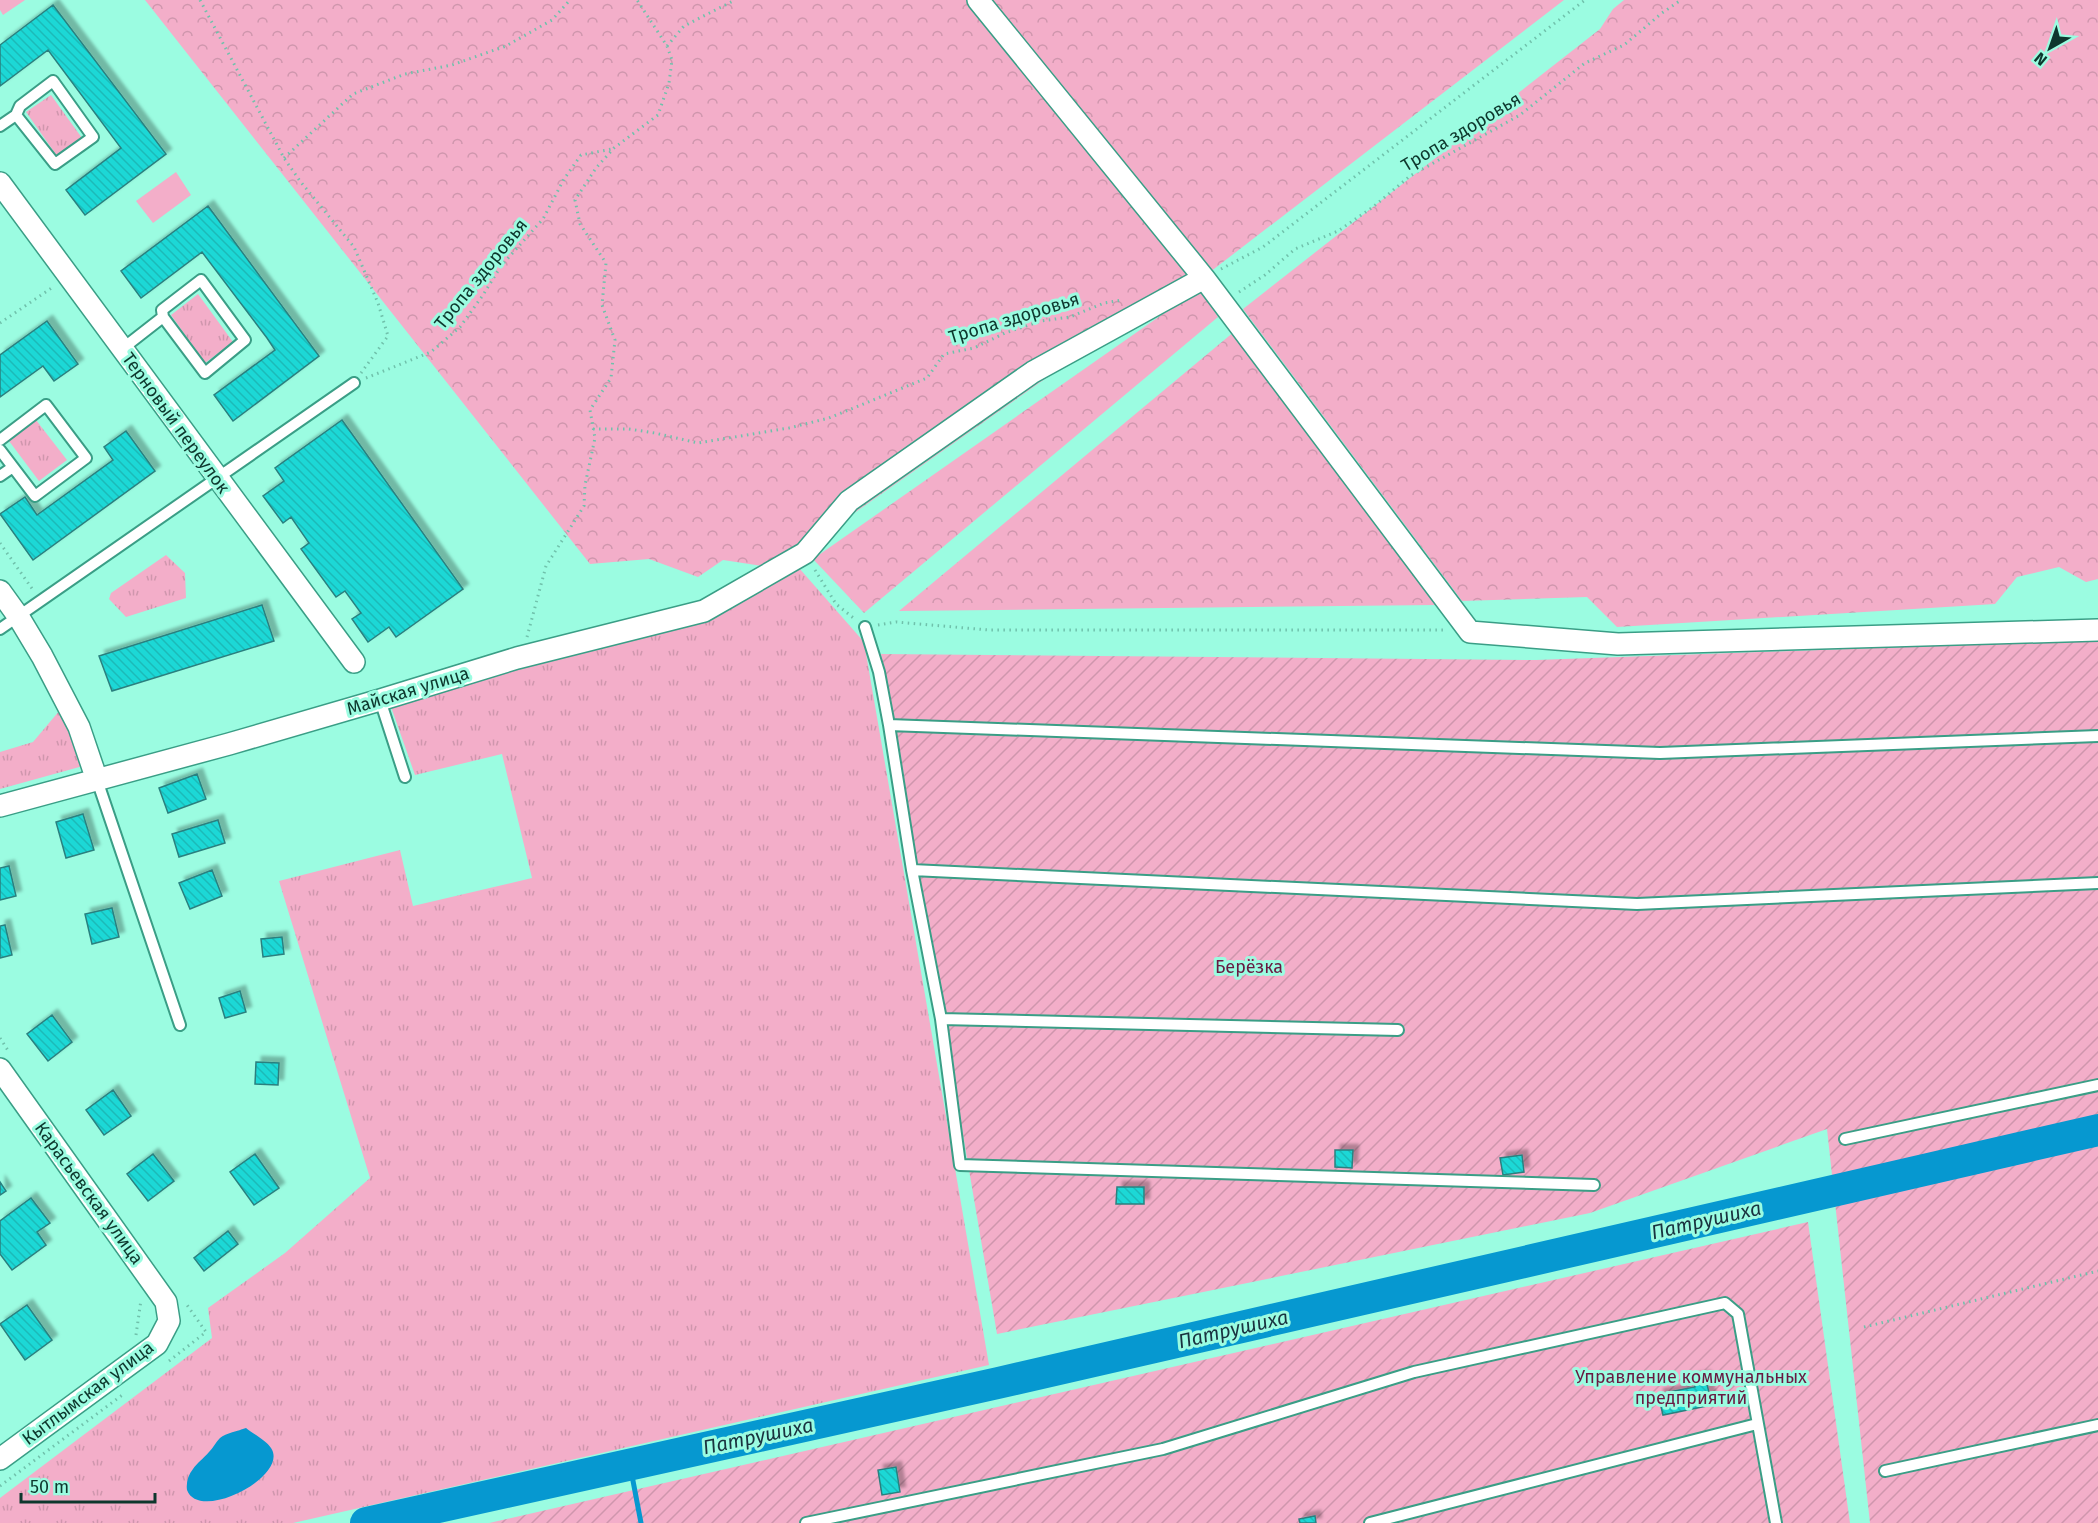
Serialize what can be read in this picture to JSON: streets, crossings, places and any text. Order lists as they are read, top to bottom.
{
  "streets": {
    "street": [
      "Терновый переулок",
      "Майская улица",
      "Карасьевская улица",
      "Кытлымская улица"
    ],
    "path": ["Тропа здоровья"]
  },
  "crossings": [
    ["Тропа здоровья", "Майская улица"],
    ["Карасьевская улица", "Кытлымская улица"]
  ],
  "water": ["Патрушиха"],
  "parks": ["Берёзка", "Управление коммунальных предприятий"],
  "scale_bar": "50 m",
  "north": "bottom left"
}
